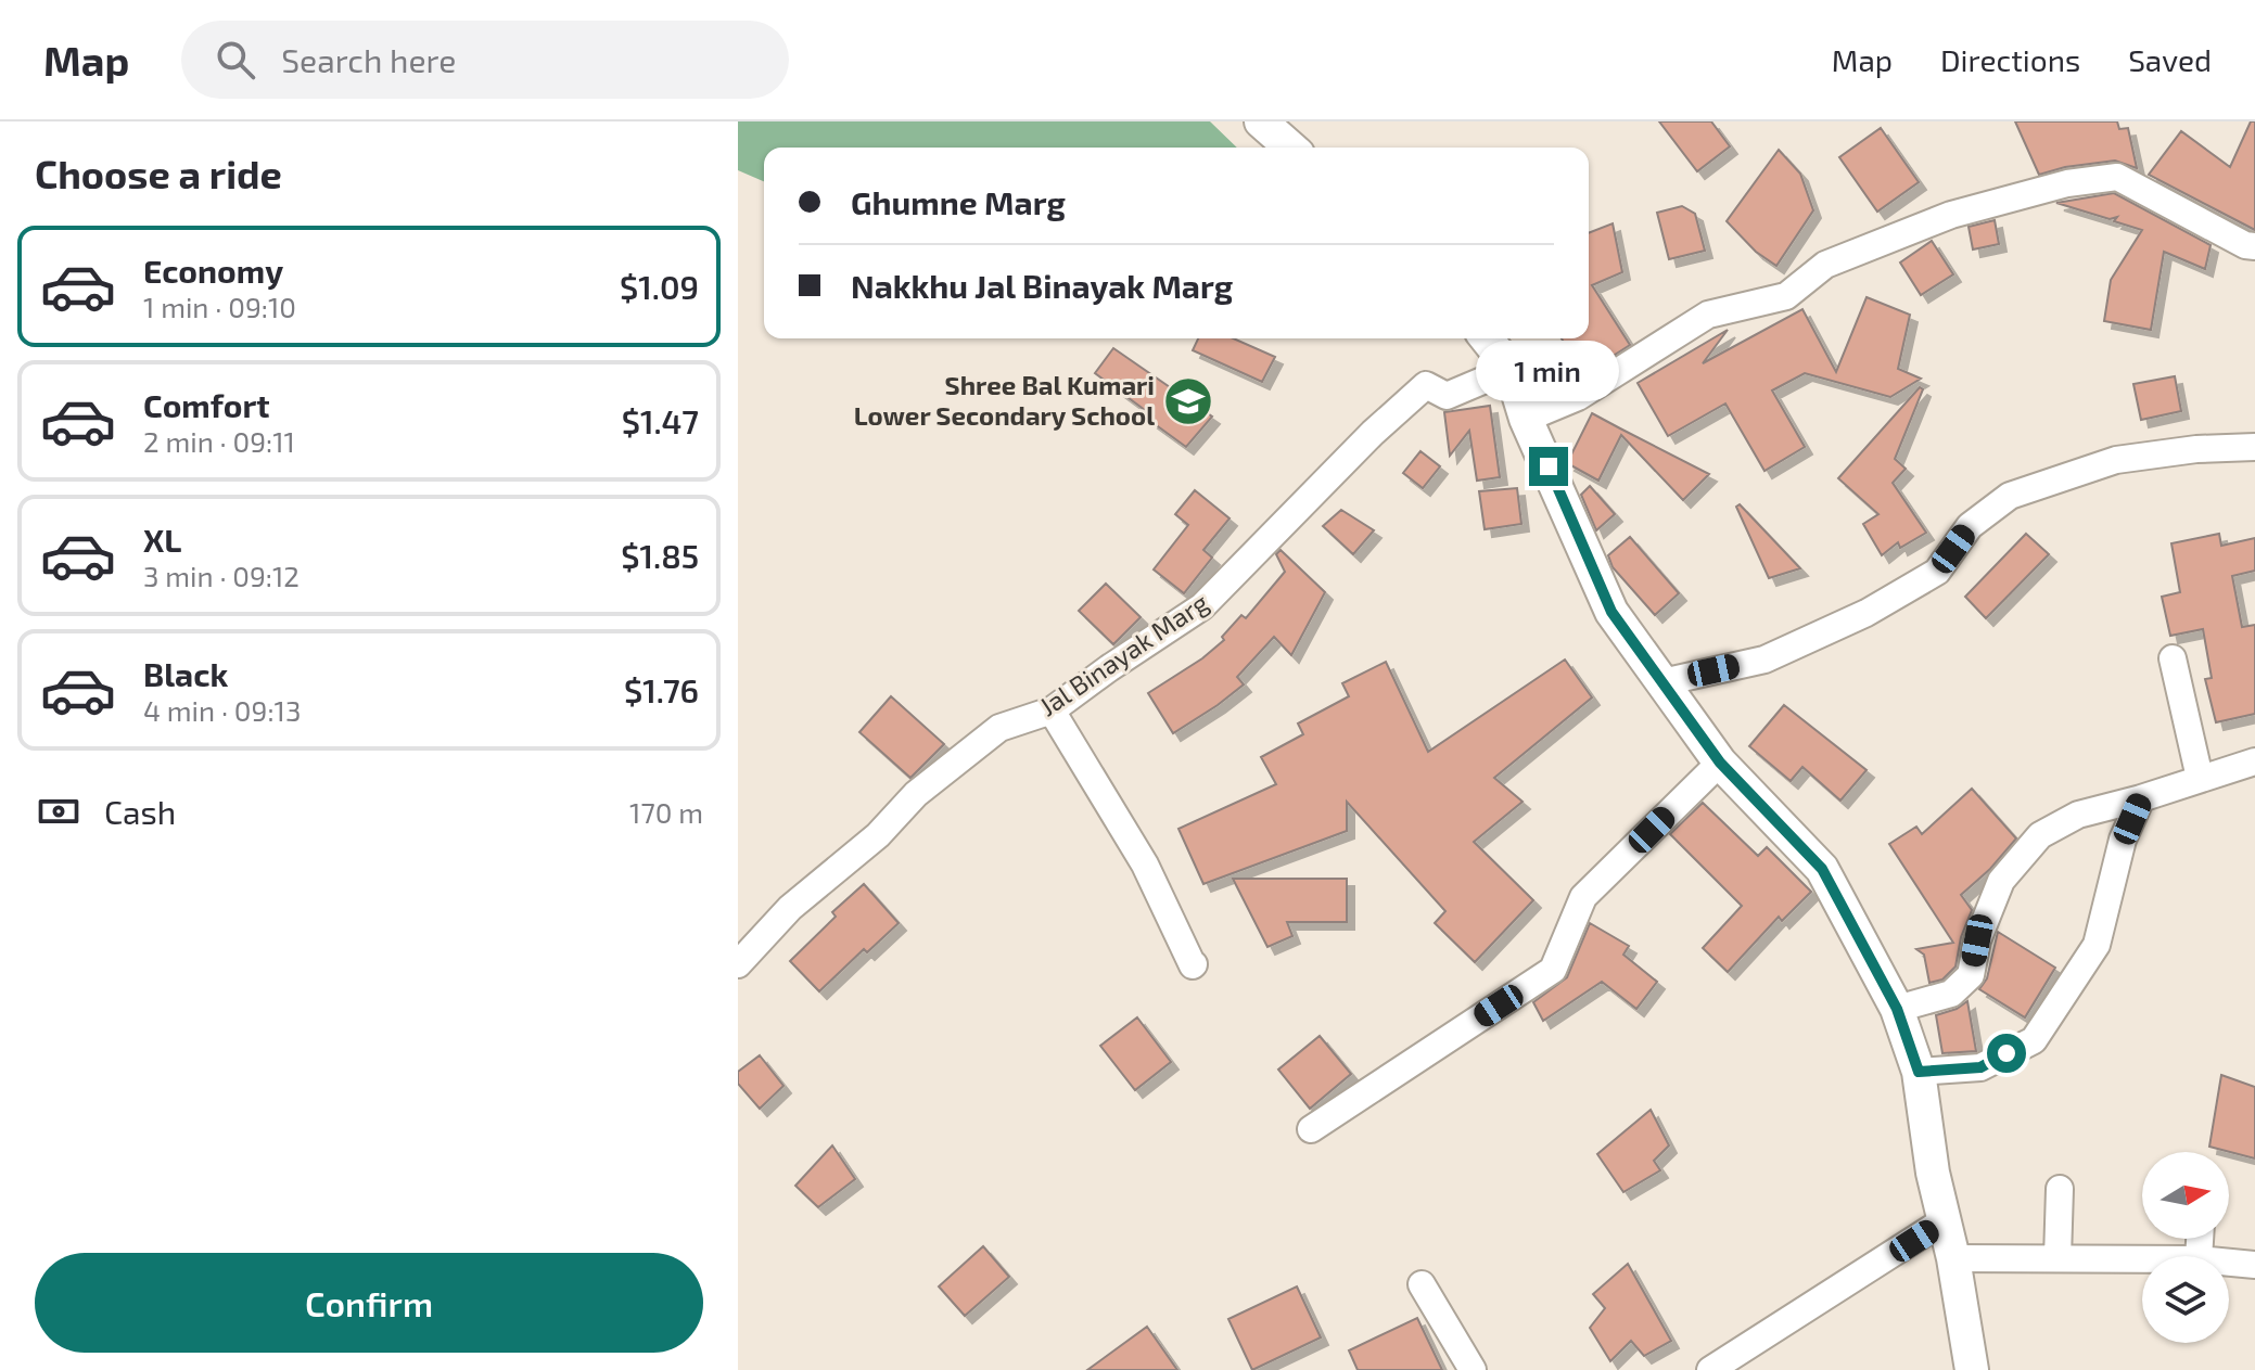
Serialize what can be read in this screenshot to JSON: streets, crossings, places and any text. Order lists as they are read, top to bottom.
{
  "streets": {
    "street": ["Jal Binayak Marg"]
  },
  "places": {
    "school or university": ["Shree Bal Kumari Lower Secondary School"]
  },
  "north": "right",
  "page": {
    "header": "Map",
    "search": "Search here",
    "nav": ["Map", "Directions", "Saved"],
    "heading": "Choose a ride",
    "banner": ["Ghumne Marg", "Nakkhu Jal Binayak Marg"],
    "list": [
      {
        "name": "Economy",
        "note": "1 min · 09:10",
        "value": "$1.09"
      },
      {
        "name": "Comfort",
        "note": "2 min · 09:11",
        "value": "$1.47"
      },
      {
        "name": "XL",
        "note": "3 min · 09:12",
        "value": "$1.85"
      },
      {
        "name": "Black",
        "note": "4 min · 09:13",
        "value": "$1.76"
      }
    ],
    "bubble": "1 min",
    "pay": ["Cash", "170 m"],
    "buttons": "Confirm"
  }
}
